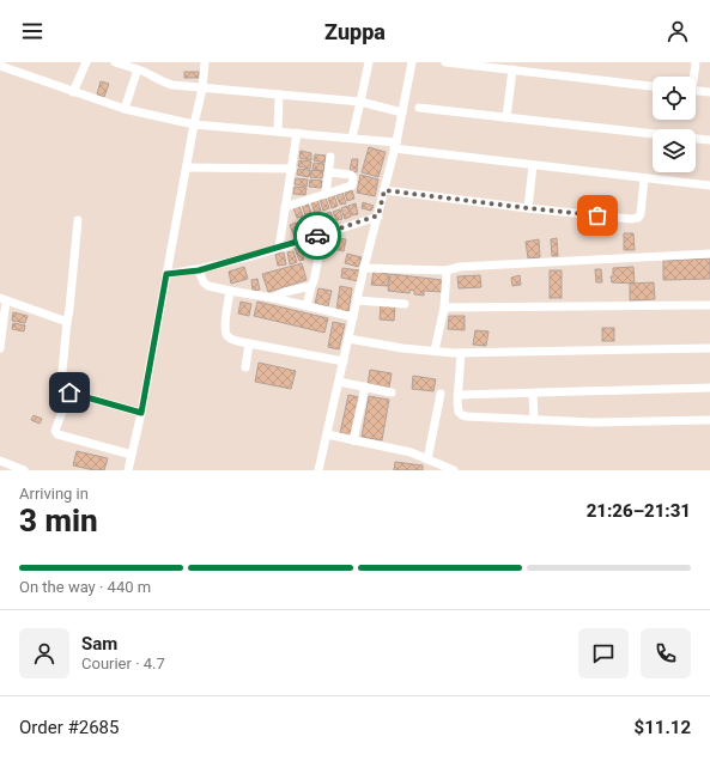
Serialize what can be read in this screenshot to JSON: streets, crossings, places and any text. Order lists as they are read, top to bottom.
{
  "page": {
    "header": "Zuppa",
    "heading": ["3 min", "Arriving in", "21:26–21:31"],
    "panel": [
      "Sam",
      "Courier · 4.7",
      "Order #2685",
      "$11.12"
    ],
    "bar": "On the way · 440 m"
  }
}
